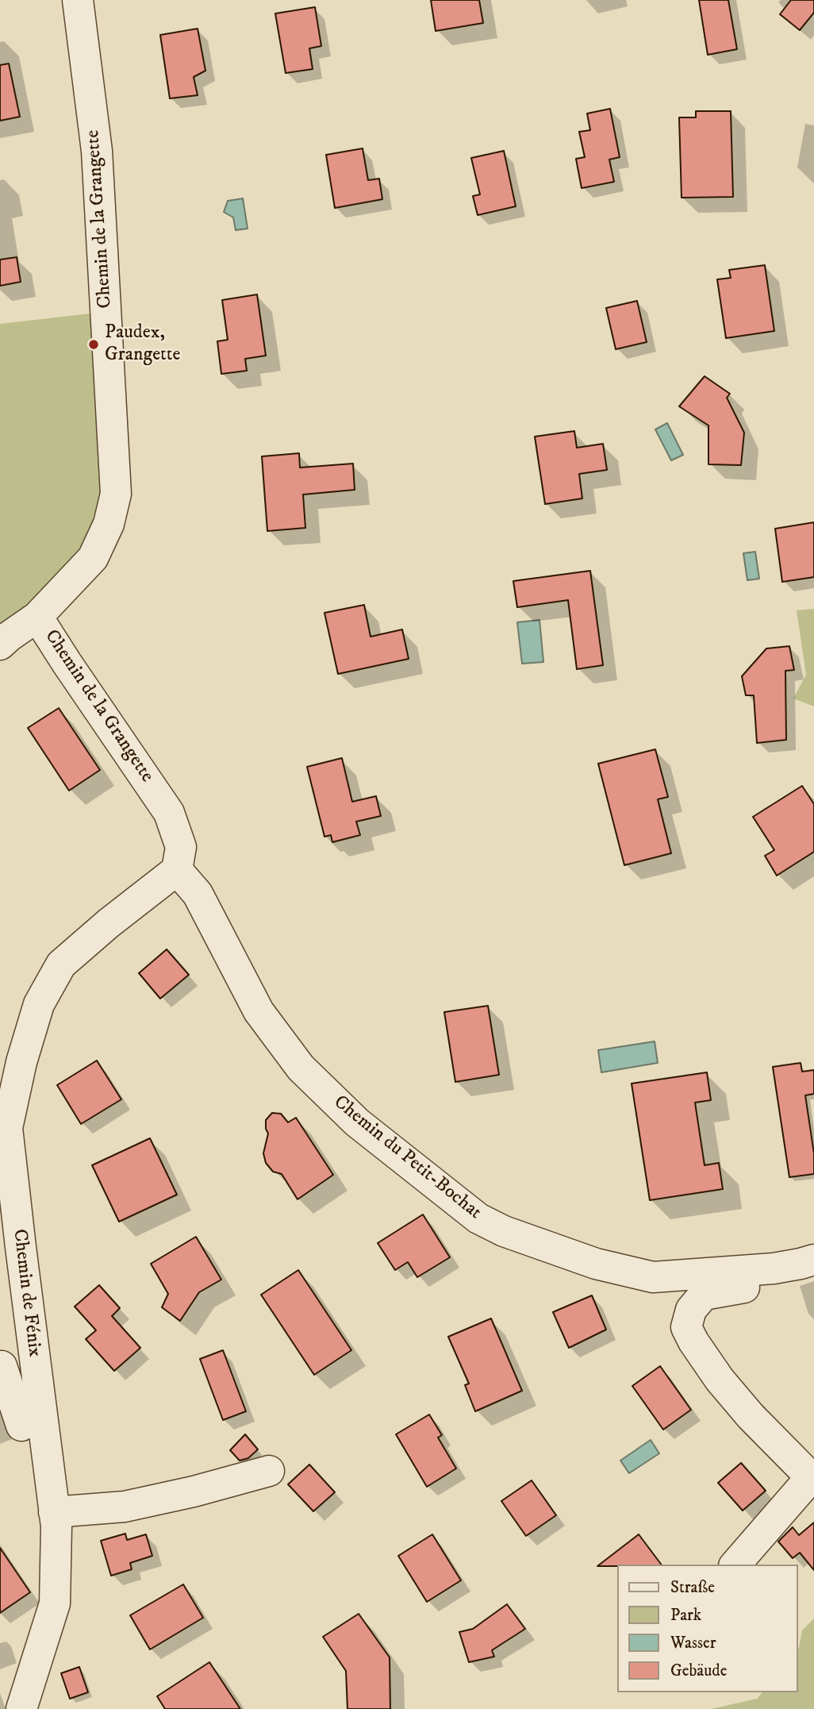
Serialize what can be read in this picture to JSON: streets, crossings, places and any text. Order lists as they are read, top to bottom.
{
  "streets": {
    "street": ["Chemin de la Grangette", "Chemin du Petit-Bochat", "Chemin de Fénix"]
  },
  "crossings": [
    ["Chemin de la Grangette", "Chemin du Petit-Bochat"],
    ["Chemin de la Grangette", "Chemin de Fénix"],
    ["Chemin du Petit-Bochat", "Chemin de Fénix"]
  ],
  "places": ["Paudex, Grangette"],
  "legend": [
    "Straße",
    "Park",
    "Wasser",
    "Gebäude"
  ]
}
